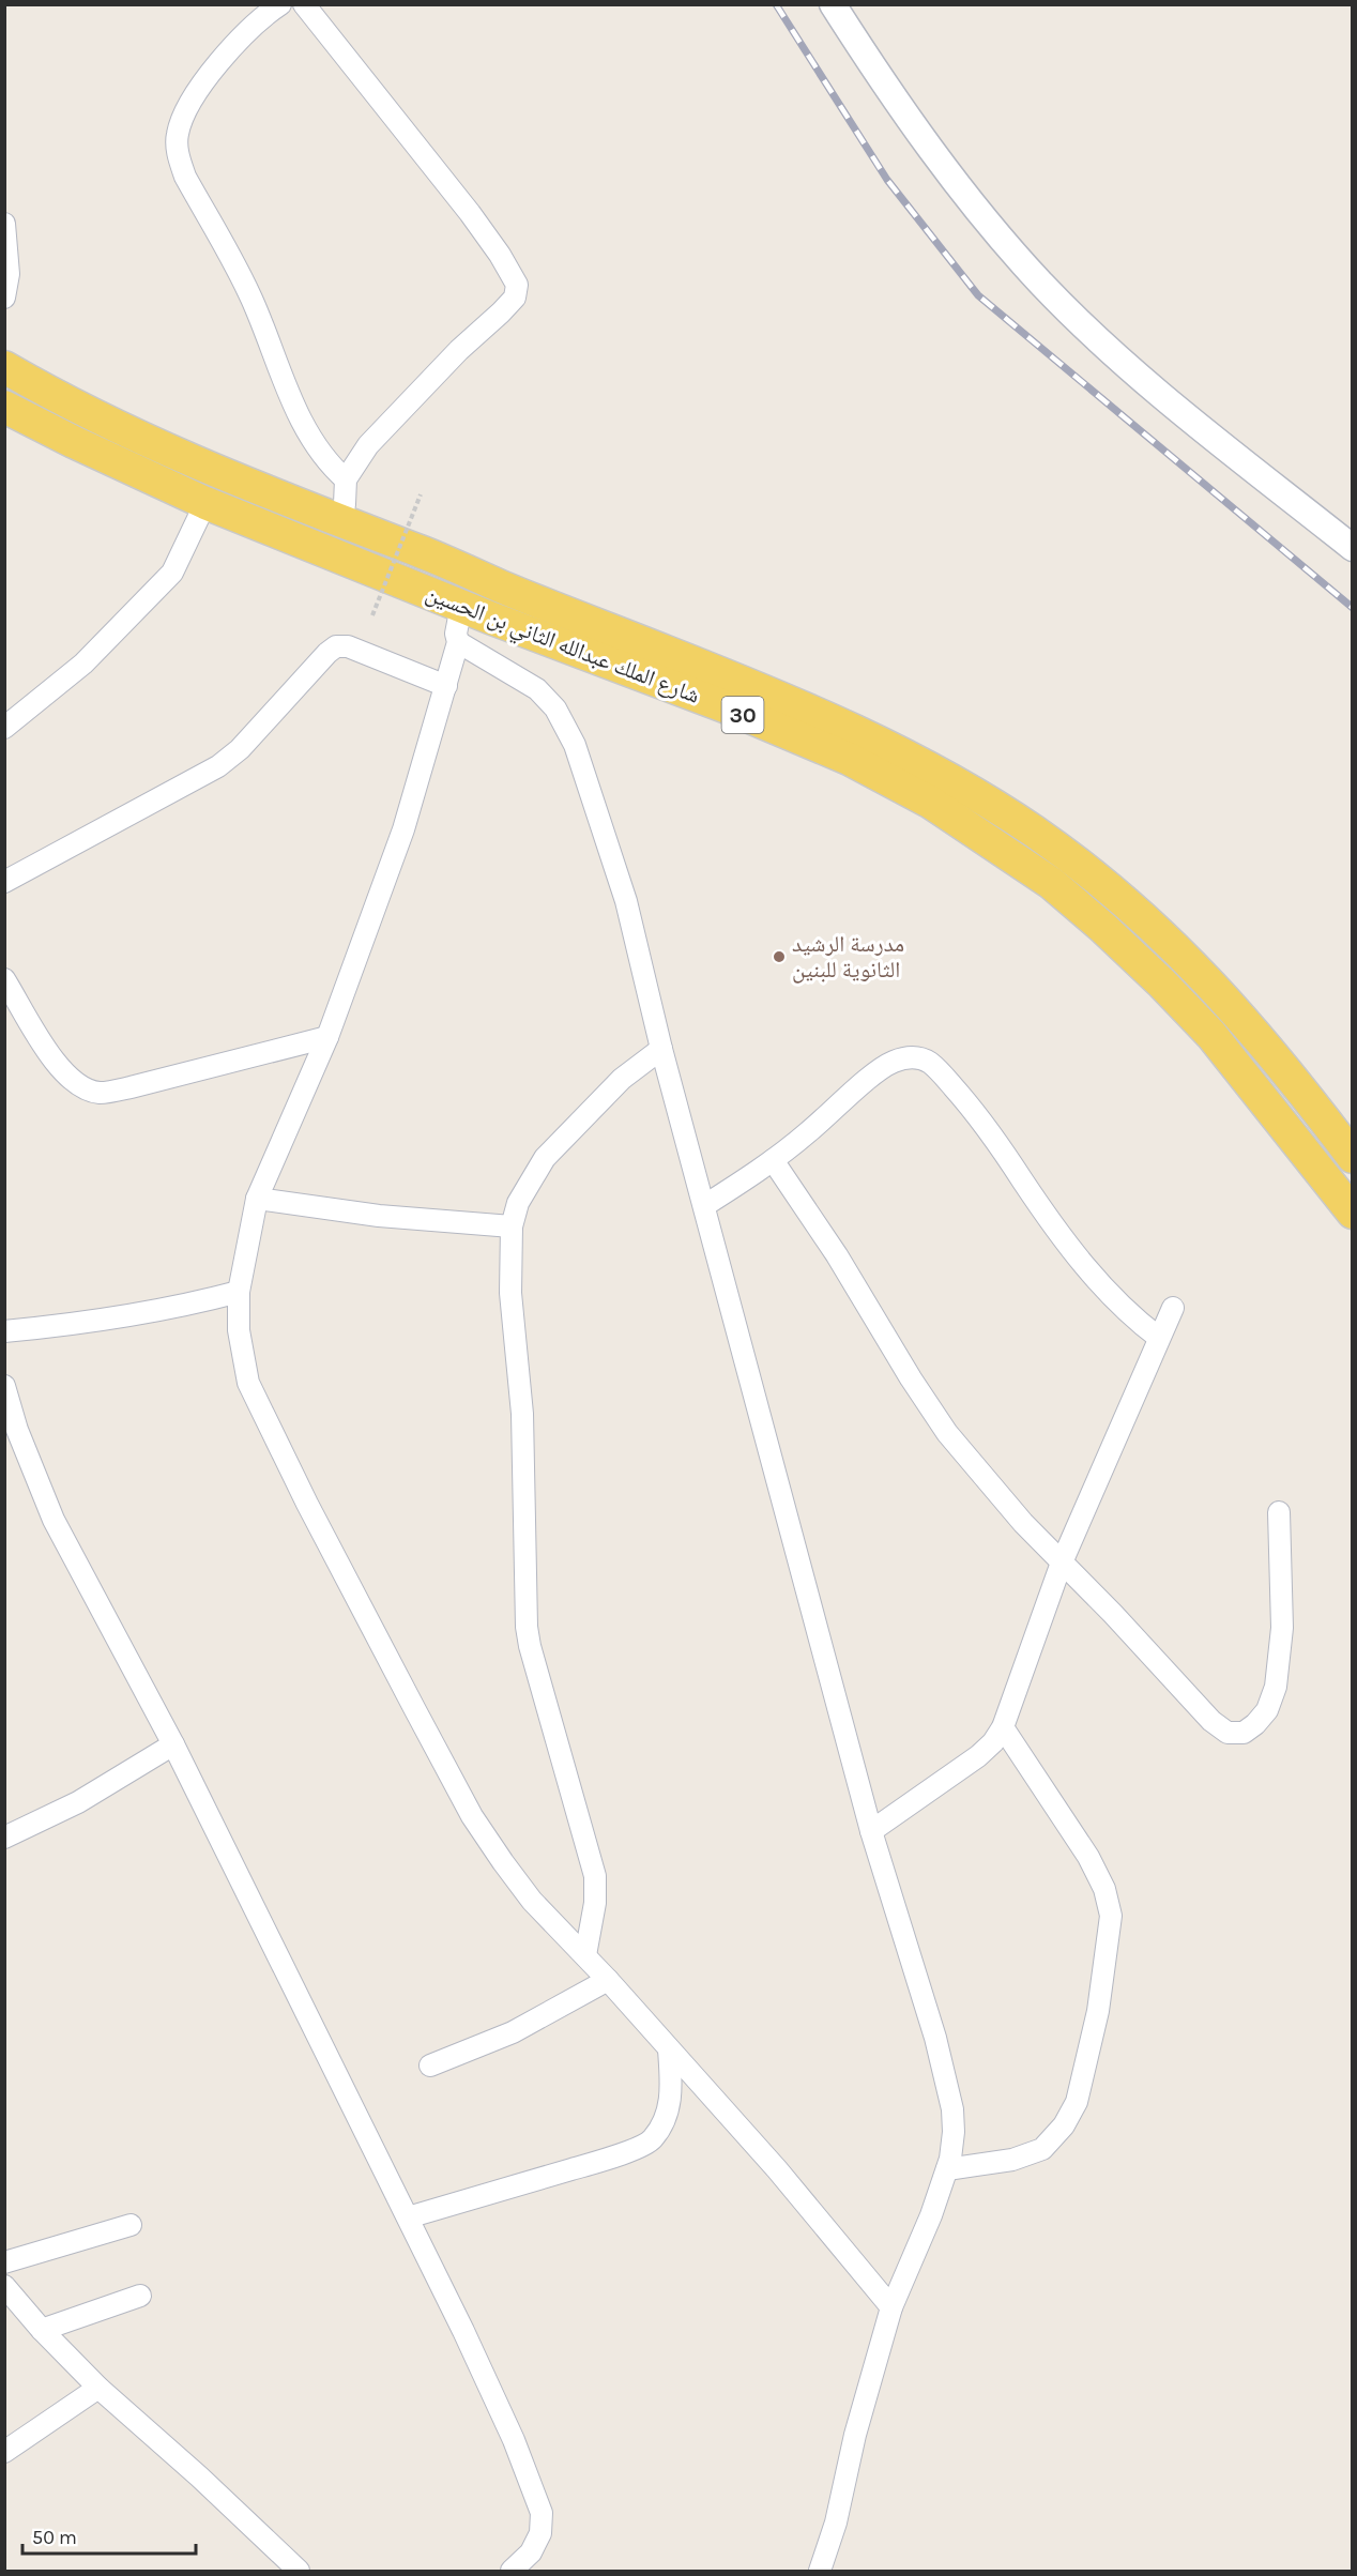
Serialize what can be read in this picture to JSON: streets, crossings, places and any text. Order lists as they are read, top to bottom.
{
  "streets": {
    "main road": ["شارع الملك عبدالله الثاني بن الحسين", "30"]
  },
  "places": ["مدرسة الرشيد الثانوية للبنين"],
  "scale_bar": "50 m"
}
